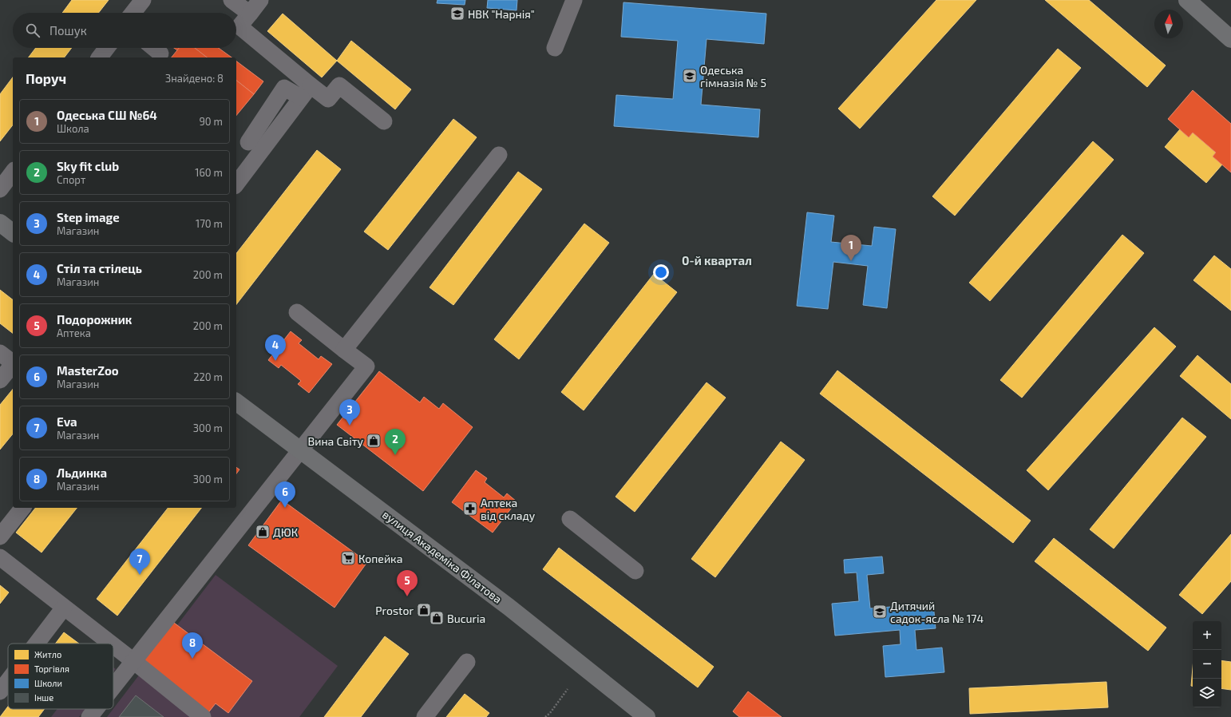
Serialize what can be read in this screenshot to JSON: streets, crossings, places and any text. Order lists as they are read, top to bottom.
{
  "streets": {
    "main road": ["вулиця Академіка Філатова"]
  },
  "districts": ["0-й квартал"],
  "places": {
    "school or university": ["НВК \"Нарнія\"", "Одеська гімназія № 5", "Дитячий садок-ясла № 174"],
    "shop": [
      "Вина Світу",
      "ДЮК",
      "Prostor",
      "Bucuria"
    ],
    "pharmacy": ["Аптека від складу"],
    "supermarket": ["Копейка"]
  },
  "legend": [
    "Житло",
    "Торгівля",
    "Школи",
    "Інше"
  ],
  "north": "top",
  "page": {
    "search": "Пошук",
    "heading": ["Поруч", "Знайдено: 8"],
    "list": [
      {
        "mark": "1",
        "name": "Одеська СШ №64",
        "note": "Школа",
        "value": "90 m"
      },
      {
        "mark": "2",
        "name": "Sky fit club",
        "note": "Спорт",
        "value": "160 m"
      },
      {
        "mark": "3",
        "name": "Step image",
        "note": "Магазин",
        "value": "170 m"
      },
      {
        "mark": "4",
        "name": "Стіл та стілець",
        "note": "Магазин",
        "value": "200 m"
      },
      {
        "mark": "5",
        "name": "Подорожник",
        "note": "Аптека",
        "value": "200 m"
      },
      {
        "mark": "6",
        "name": "MasterZoo",
        "note": "Магазин",
        "value": "220 m"
      },
      {
        "mark": "7",
        "name": "Eva",
        "note": "Магазин",
        "value": "300 m"
      },
      {
        "mark": "8",
        "name": "Льдинка",
        "note": "Магазин",
        "value": "300 m"
      }
    ],
    "pins": [
      "1",
      "4",
      "3",
      "2",
      "6",
      "7",
      "5",
      "8"
    ],
    "map_buttons": ["+", "−"]
  }
}
